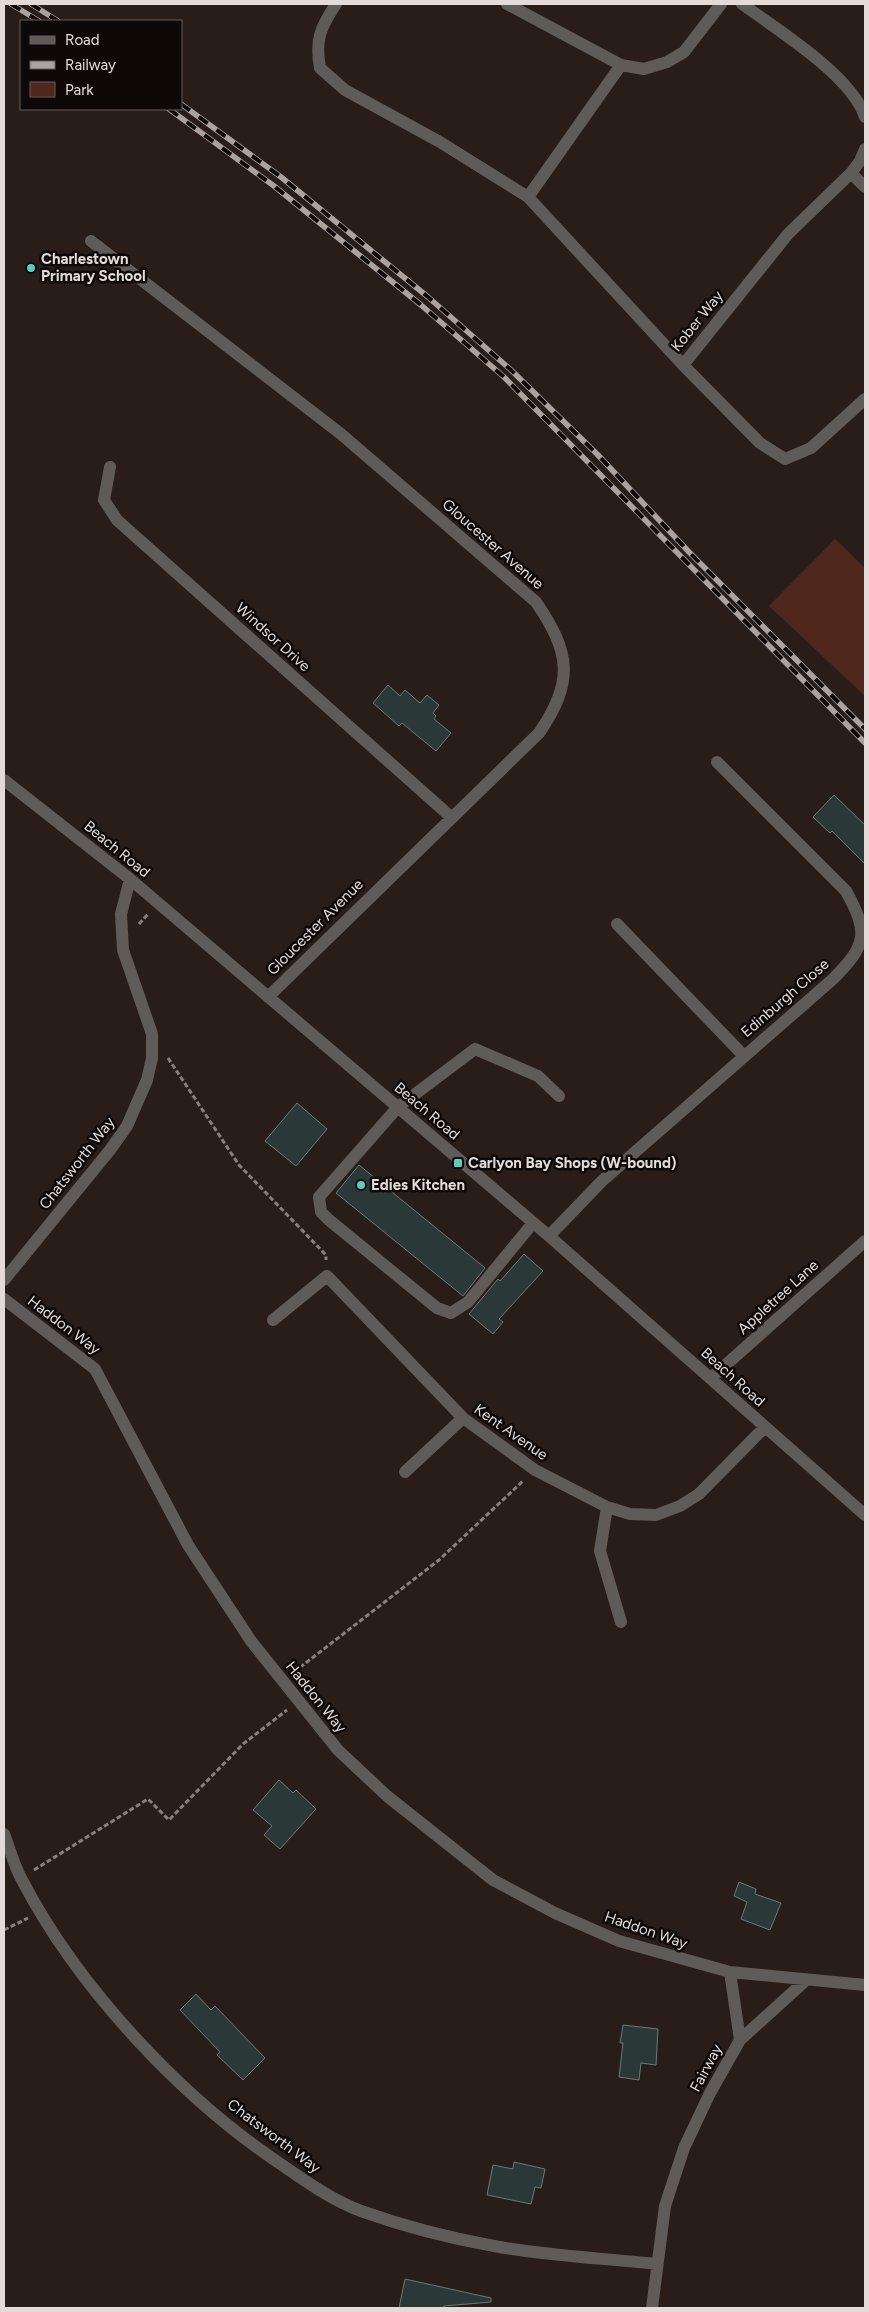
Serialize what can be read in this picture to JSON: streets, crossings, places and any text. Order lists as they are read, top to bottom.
{
  "streets": {
    "street": [
      "Kober Way",
      "Gloucester Avenue",
      "Windsor Drive",
      "Beach Road",
      "Edinburgh Close",
      "Chatsworth Way",
      "Appletree Lane",
      "Haddon Way",
      "Kent Avenue",
      "Fairway"
    ]
  },
  "crossings": [
    ["Gloucester Avenue", "Windsor Drive"],
    ["Gloucester Avenue", "Beach Road"],
    ["Beach Road", "Edinburgh Close"],
    ["Beach Road", "Chatsworth Way"],
    ["Beach Road", "Appletree Lane"],
    ["Beach Road", "Kent Avenue"],
    ["Chatsworth Way", "Fairway"],
    ["Haddon Way", "Fairway"]
  ],
  "places": {
    "other": ["Charlestown Primary School", "Edies Kitchen"],
    "transit": ["Carlyon Bay Shops (W-bound)"]
  },
  "legend": ["Road", "Railway", "Park"]
}
